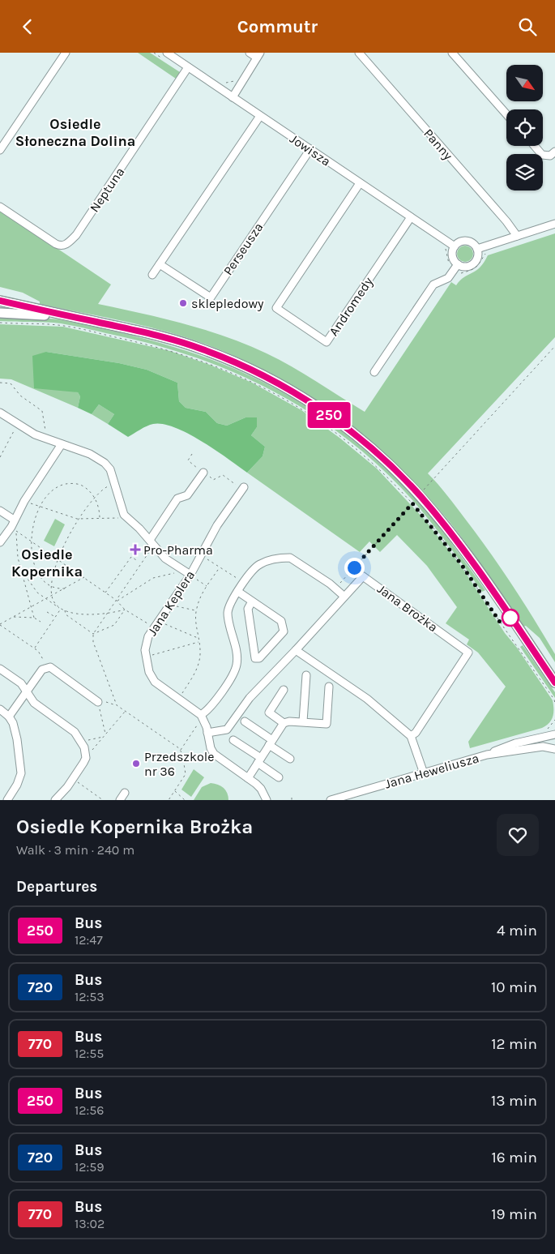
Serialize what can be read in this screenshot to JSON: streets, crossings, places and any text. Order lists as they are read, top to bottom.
{
  "streets": {
    "street": [
      "Panny",
      "Jowisza",
      "Neptuna",
      "Perseusza",
      "Andromedy",
      "Jana Keplera",
      "Jana Brożka",
      "Jana Heweliusza"
    ]
  },
  "crossings": [
    ["Jowisza", "Neptuna"],
    ["Jowisza", "Perseusza"],
    ["Jowisza", "Andromedy"]
  ],
  "districts": ["Osiedle Słoneczna Dolina", "Osiedle Kopernika"],
  "places": {
    "other": ["sklepledowy", "Przedszkole nr 36"],
    "health": ["Pro-Pharma"]
  },
  "lines": ["bus line 250"],
  "north": "bottom right",
  "page": {
    "header": "Commutr",
    "on_map": "250",
    "heading": [
      ["Osiedle Kopernika Brożka", "Walk · 3 min · 240 m"],
      "Departures"
    ],
    "list": [
      {
        "mark": "250",
        "name": "Bus",
        "note": "12:47",
        "value": "4 min"
      },
      {
        "mark": "720",
        "name": "Bus",
        "note": "12:53",
        "value": "10 min"
      },
      {
        "mark": "770",
        "name": "Bus",
        "note": "12:55",
        "value": "12 min"
      },
      {
        "mark": "250",
        "name": "Bus",
        "note": "12:56",
        "value": "13 min"
      },
      {
        "mark": "720",
        "name": "Bus",
        "note": "12:59",
        "value": "16 min"
      },
      {
        "mark": "770",
        "name": "Bus",
        "note": "13:02",
        "value": "19 min"
      }
    ]
  }
}
